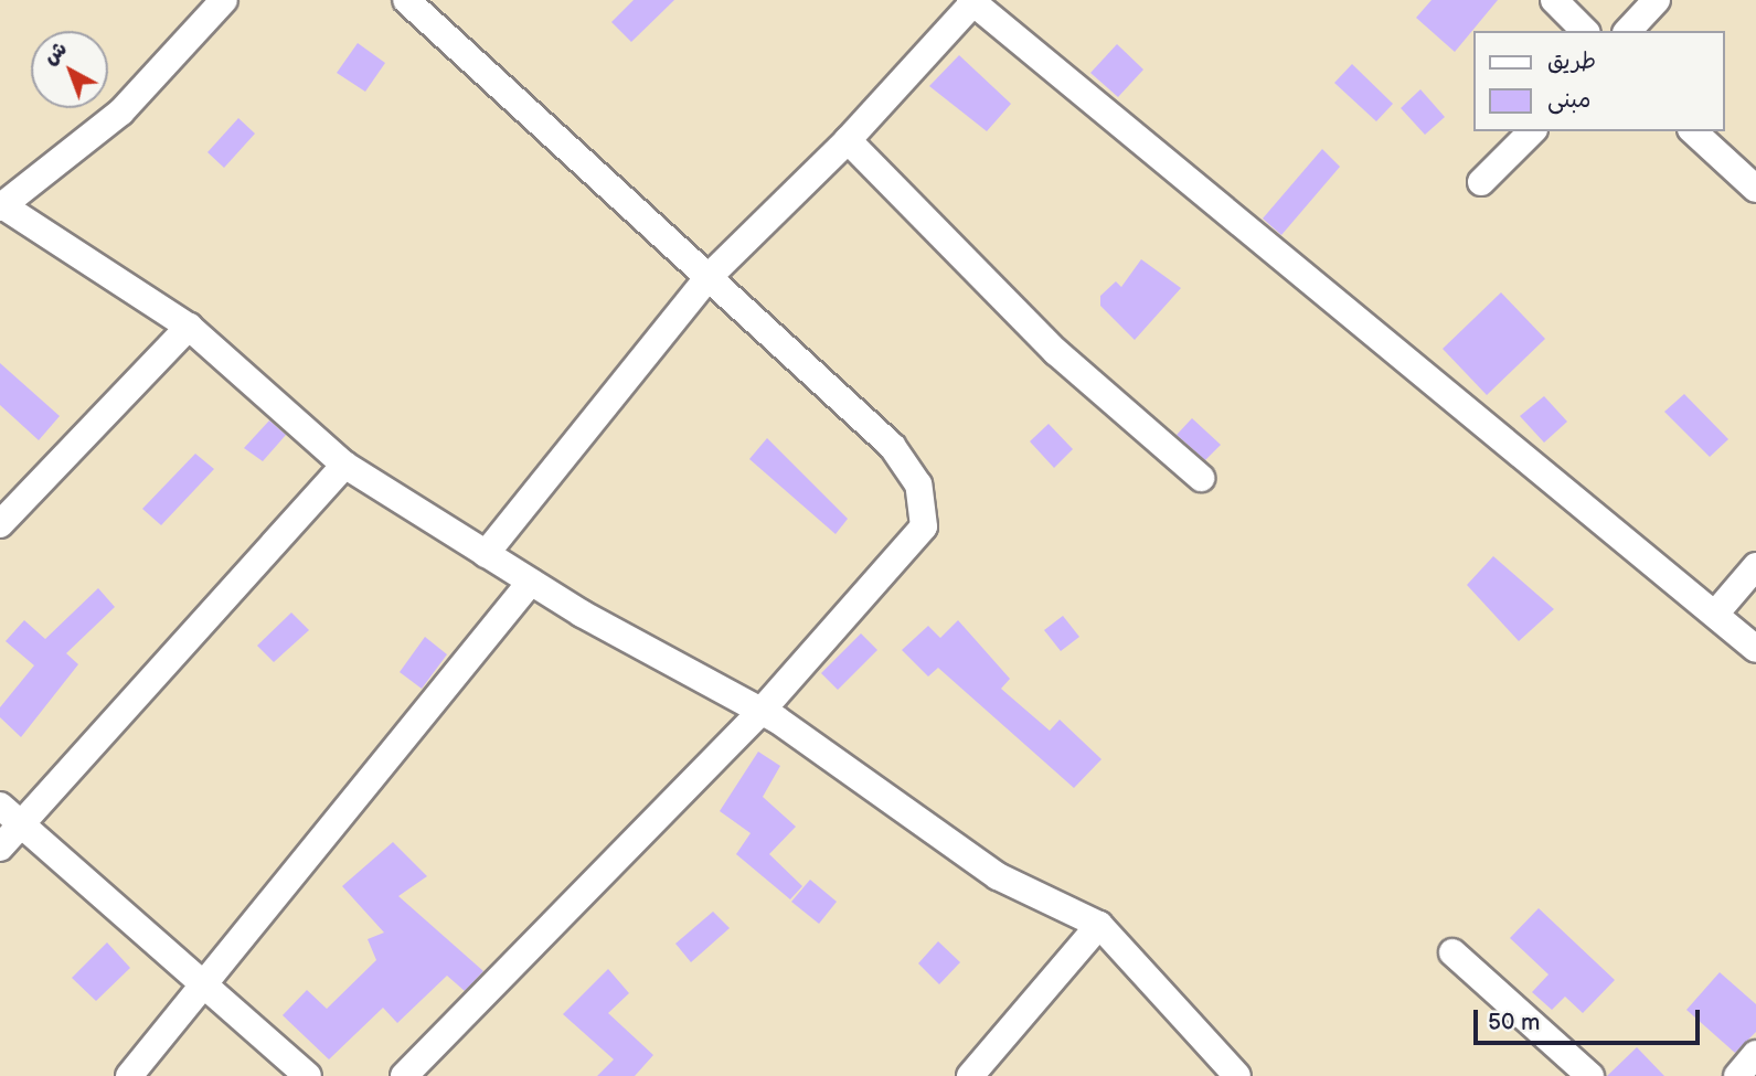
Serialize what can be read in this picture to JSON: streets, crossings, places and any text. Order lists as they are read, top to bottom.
{
  "legend": ["طريق", "مبنى"],
  "scale_bar": "50 m",
  "north": "top left"
}
